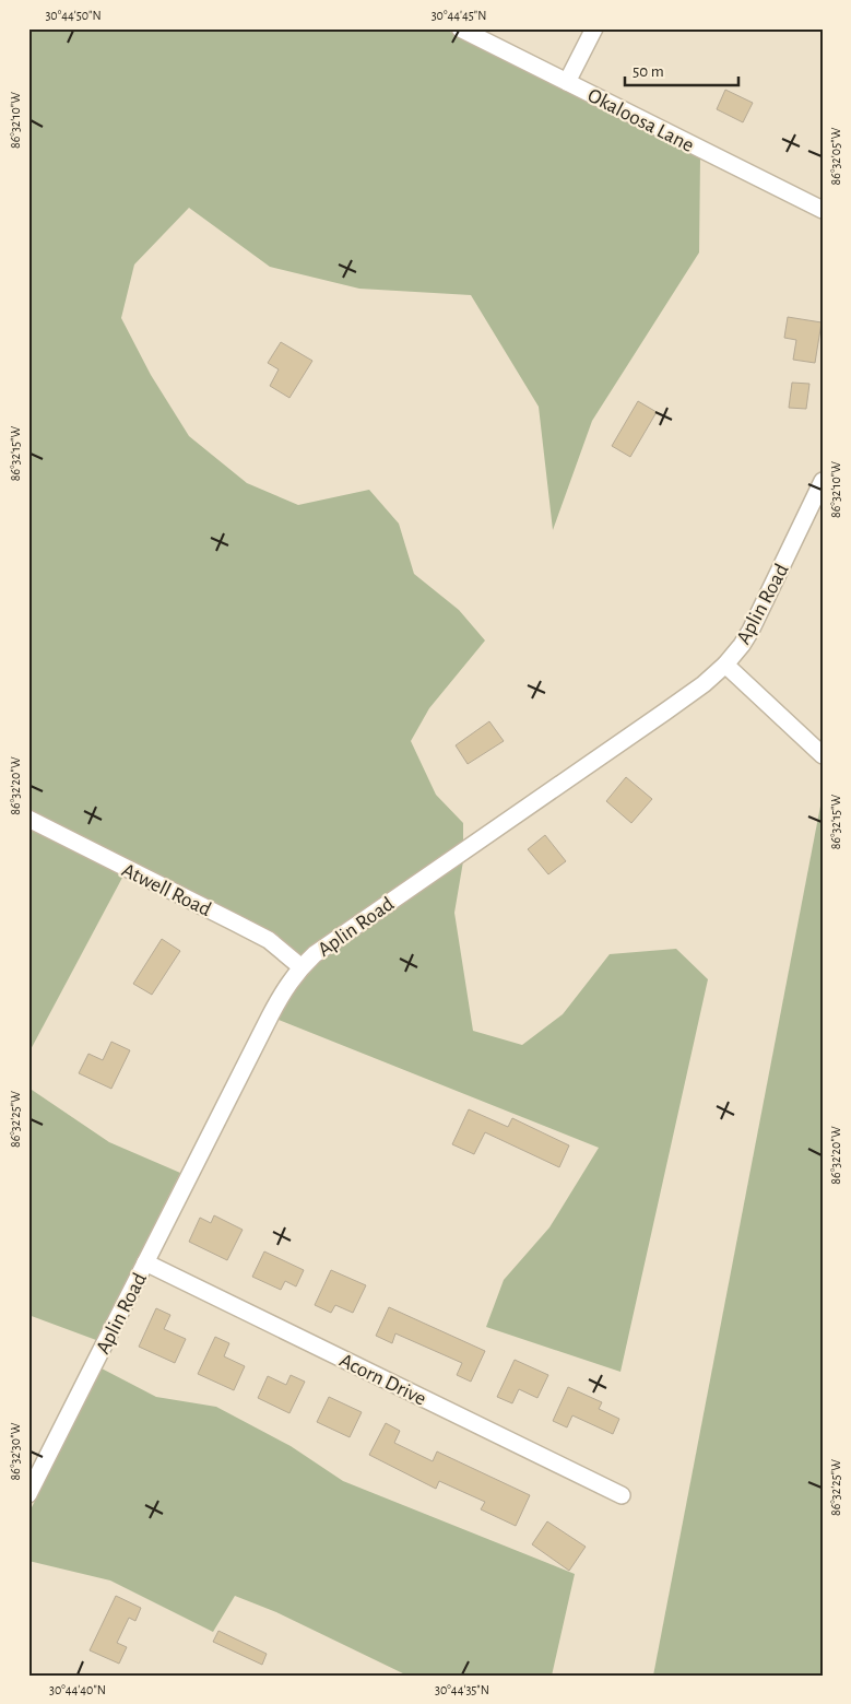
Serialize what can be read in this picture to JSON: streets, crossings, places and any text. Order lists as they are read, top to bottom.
{
  "streets": {
    "street": [
      "Okaloosa Lane",
      "Aplin Road",
      "Atwell Road",
      "Acorn Drive"
    ]
  },
  "crossings": [
    ["Aplin Road", "Atwell Road"],
    ["Aplin Road", "Acorn Drive"]
  ],
  "scale_bar": "50 m",
  "coordinates": [
    "30°44'50\"N",
    "30°44'45\"N",
    "86°32'10\"W",
    "86°32'05\"W",
    "86°32'15\"W",
    "86°32'20\"W",
    "86°32'25\"W",
    "86°32'30\"W",
    "30°44'40\"N",
    "30°44'35\"N"
  ]
}
